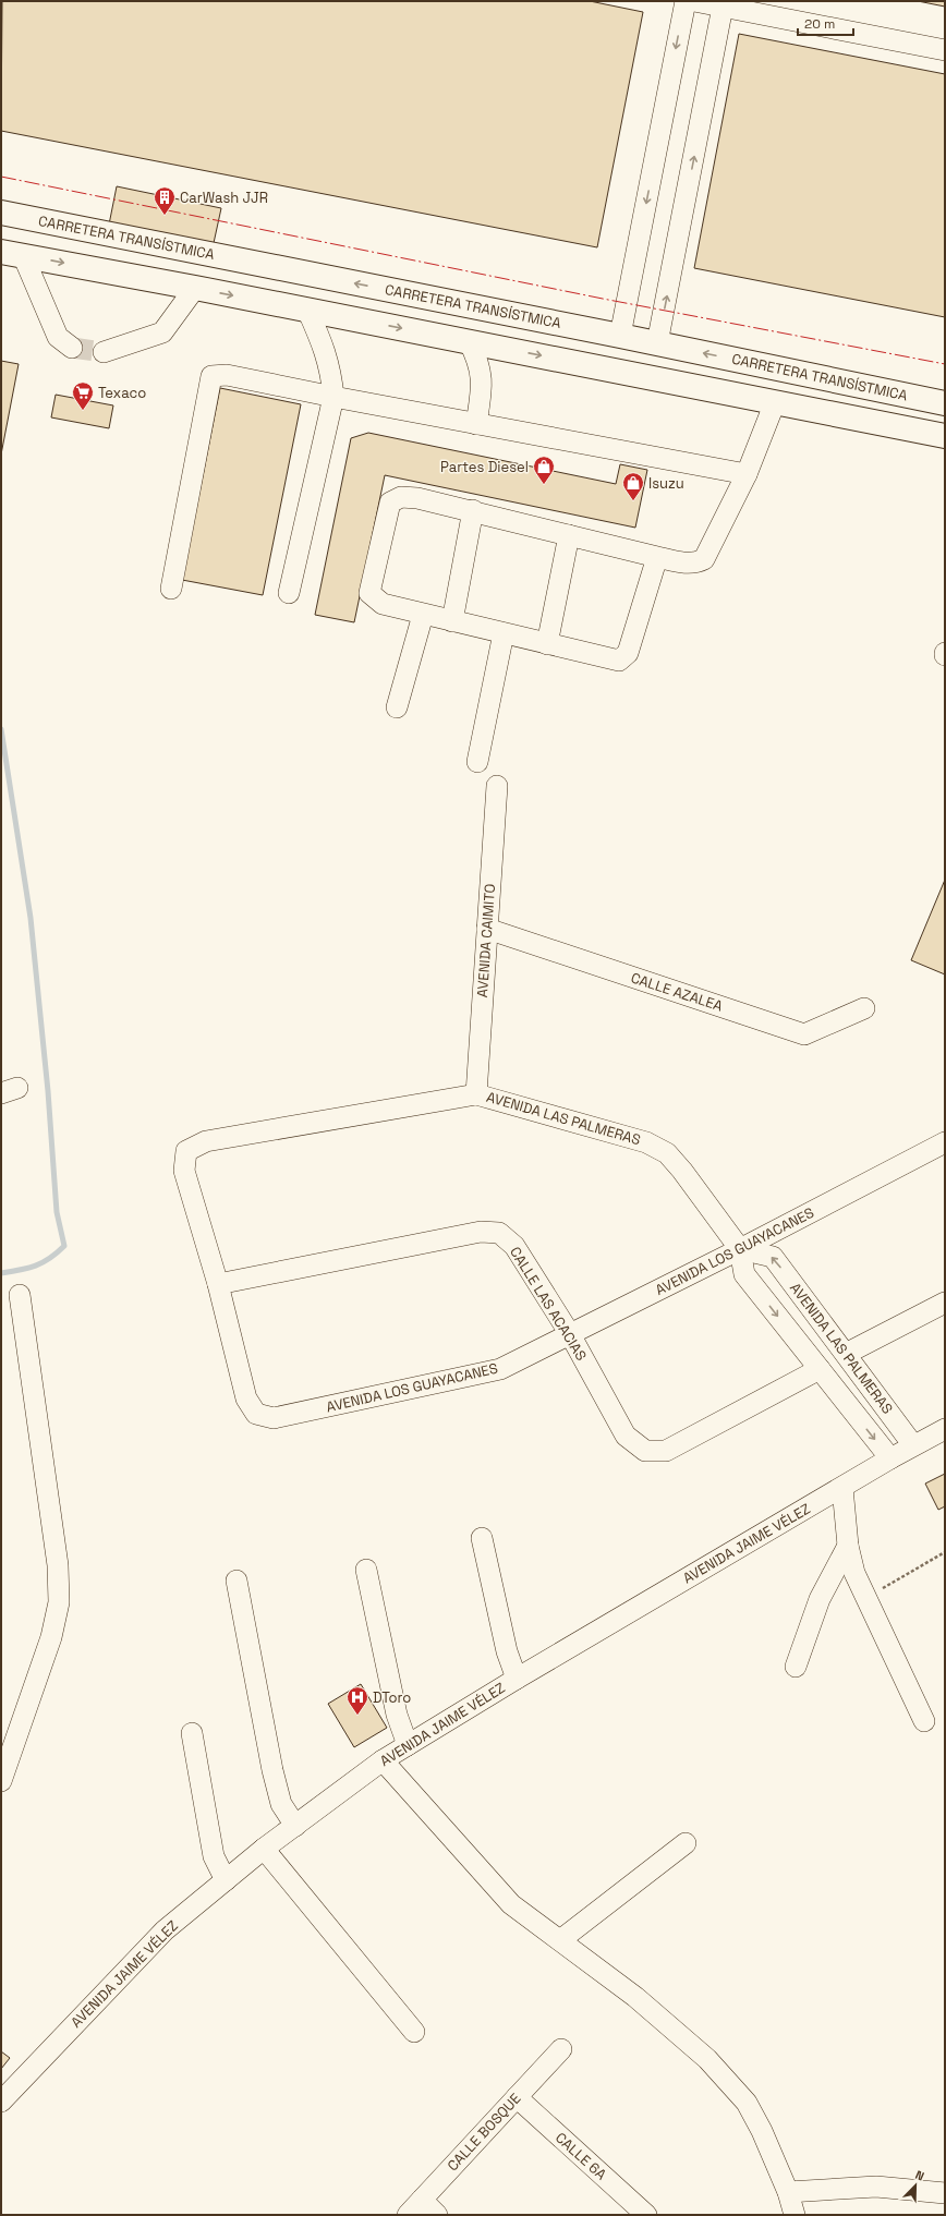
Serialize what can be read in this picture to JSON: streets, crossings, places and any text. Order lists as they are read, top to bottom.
{
  "streets": {
    "main road": ["CARRETERA TRANSÍSTMICA"],
    "street": [
      "AVENIDA CAIMITO",
      "CALLE AZALEA",
      "AVENIDA LAS PALMERAS",
      "AVENIDA LOS GUAYACANES",
      "CALLE LAS ACACIAS",
      "AVENIDA JAIME VÉLEZ",
      "CALLE BOSQUE",
      "CALLE 6A"
    ]
  },
  "crossings": [
    ["AVENIDA CAIMITO", "CALLE AZALEA"],
    ["AVENIDA CAIMITO", "AVENIDA LAS PALMERAS"],
    ["AVENIDA LAS PALMERAS", "AVENIDA LOS GUAYACANES"],
    ["AVENIDA LAS PALMERAS", "CALLE LAS ACACIAS"],
    ["AVENIDA LAS PALMERAS", "AVENIDA JAIME VÉLEZ"],
    ["AVENIDA LOS GUAYACANES", "CALLE LAS ACACIAS"],
    ["CALLE BOSQUE", "CALLE 6A"]
  ],
  "places": {
    "building": ["CarWash JJR"],
    "supermarket": ["Texaco"],
    "shop": ["Partes Diesel", "Isuzu"],
    "hospital": ["DToro"]
  },
  "scale_bar": "20 m",
  "north": "top right"
}
